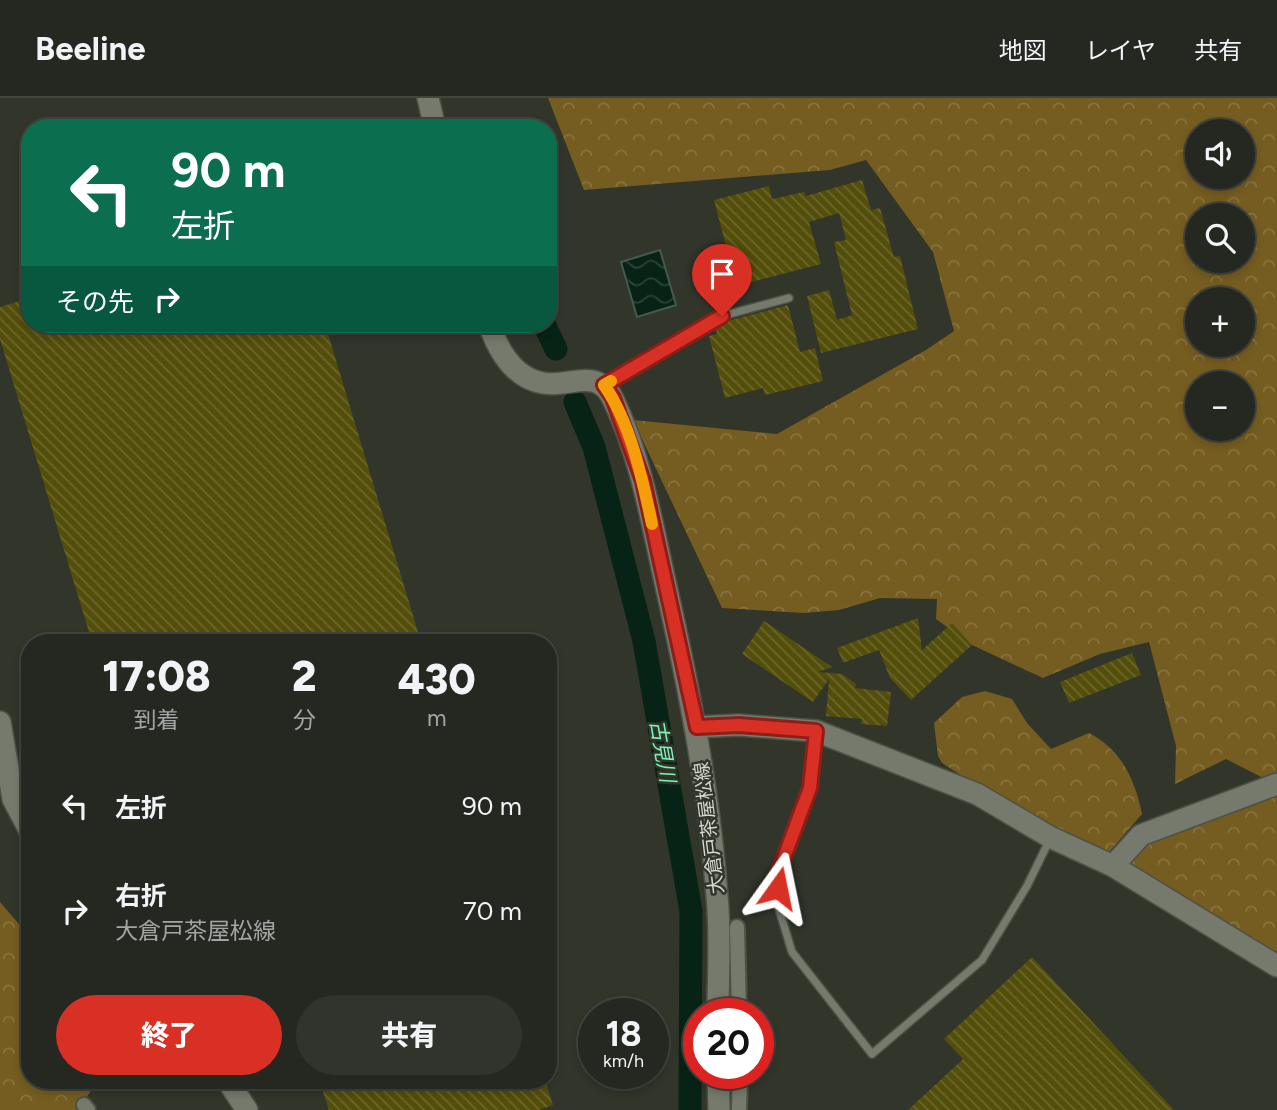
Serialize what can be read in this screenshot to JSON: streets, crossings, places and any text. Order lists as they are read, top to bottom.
{
  "streets": {
    "street": ["大倉戸茶屋松線"]
  },
  "water": ["古見川"],
  "page": {
    "header": "Beeline",
    "nav": ["地図", "レイヤ", "共有"],
    "map_buttons": ["+", "−"],
    "turn": ["90 m", "左折"],
    "then": "その先",
    "eta": [
      "17:08",
      "到着",
      "2",
      "分",
      "430",
      "m"
    ],
    "list": [
      {
        "name": "左折",
        "value": "90 m"
      },
      {
        "name": "右折",
        "note": "大倉戸茶屋松線",
        "value": "70 m"
      }
    ],
    "buttons": ["終了", "共有"],
    "speed": "18 km/h",
    "limit": "20"
  }
}
